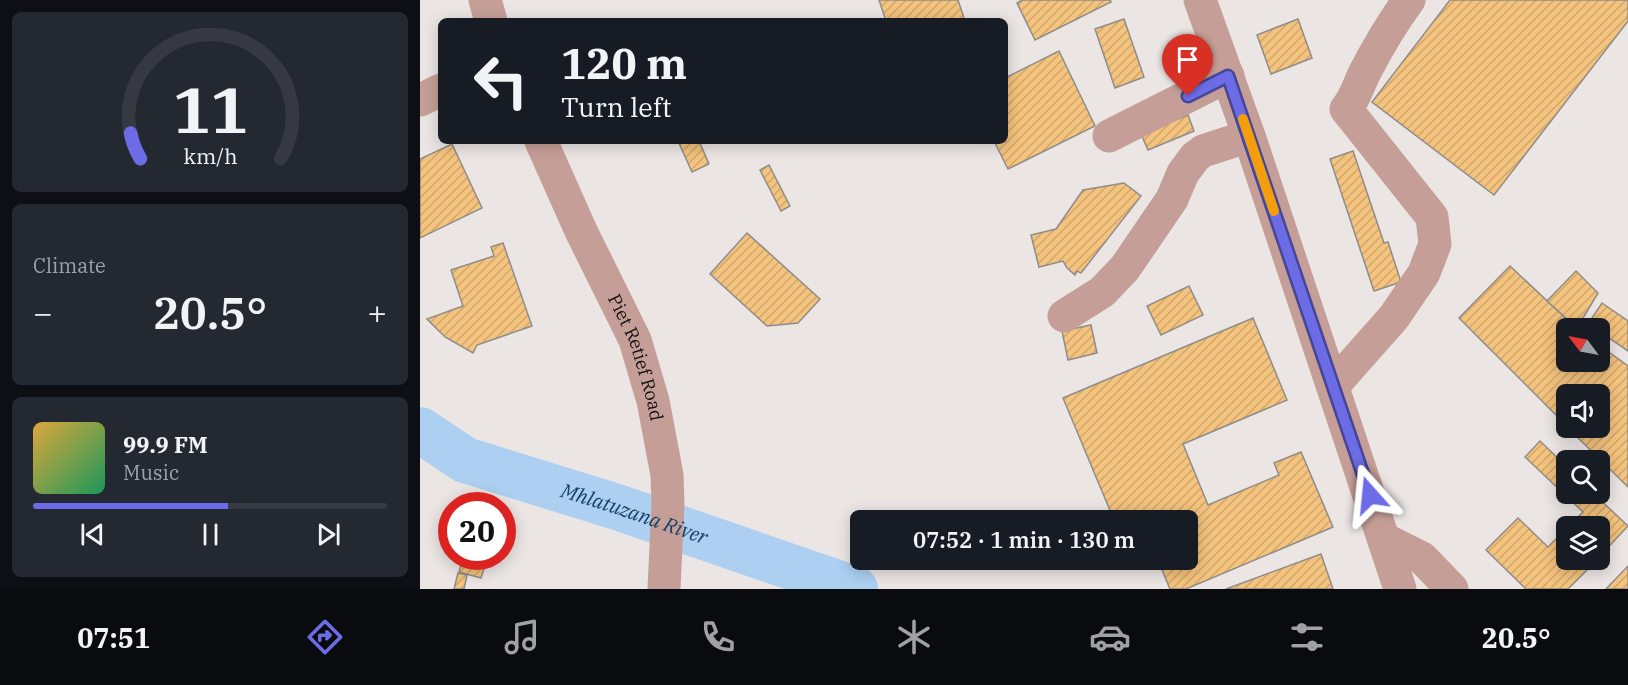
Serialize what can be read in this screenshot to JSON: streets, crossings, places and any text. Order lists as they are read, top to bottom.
{
  "streets": {
    "street": ["Piet Retief Road"]
  },
  "water": ["Mhlatuzana River"],
  "north": "top left",
  "page": {
    "turn": ["120 m", "Turn left"],
    "tile": "Climate",
    "heat": ["−", "20.5°", "+"],
    "song": ["99.9 FM", "Music"],
    "limit": "20",
    "trip": "07:52 · 1 min · 130 m",
    "tabs": ["07:51", "20.5°"],
    "gauge": ["11", "km/h"]
  }
}
